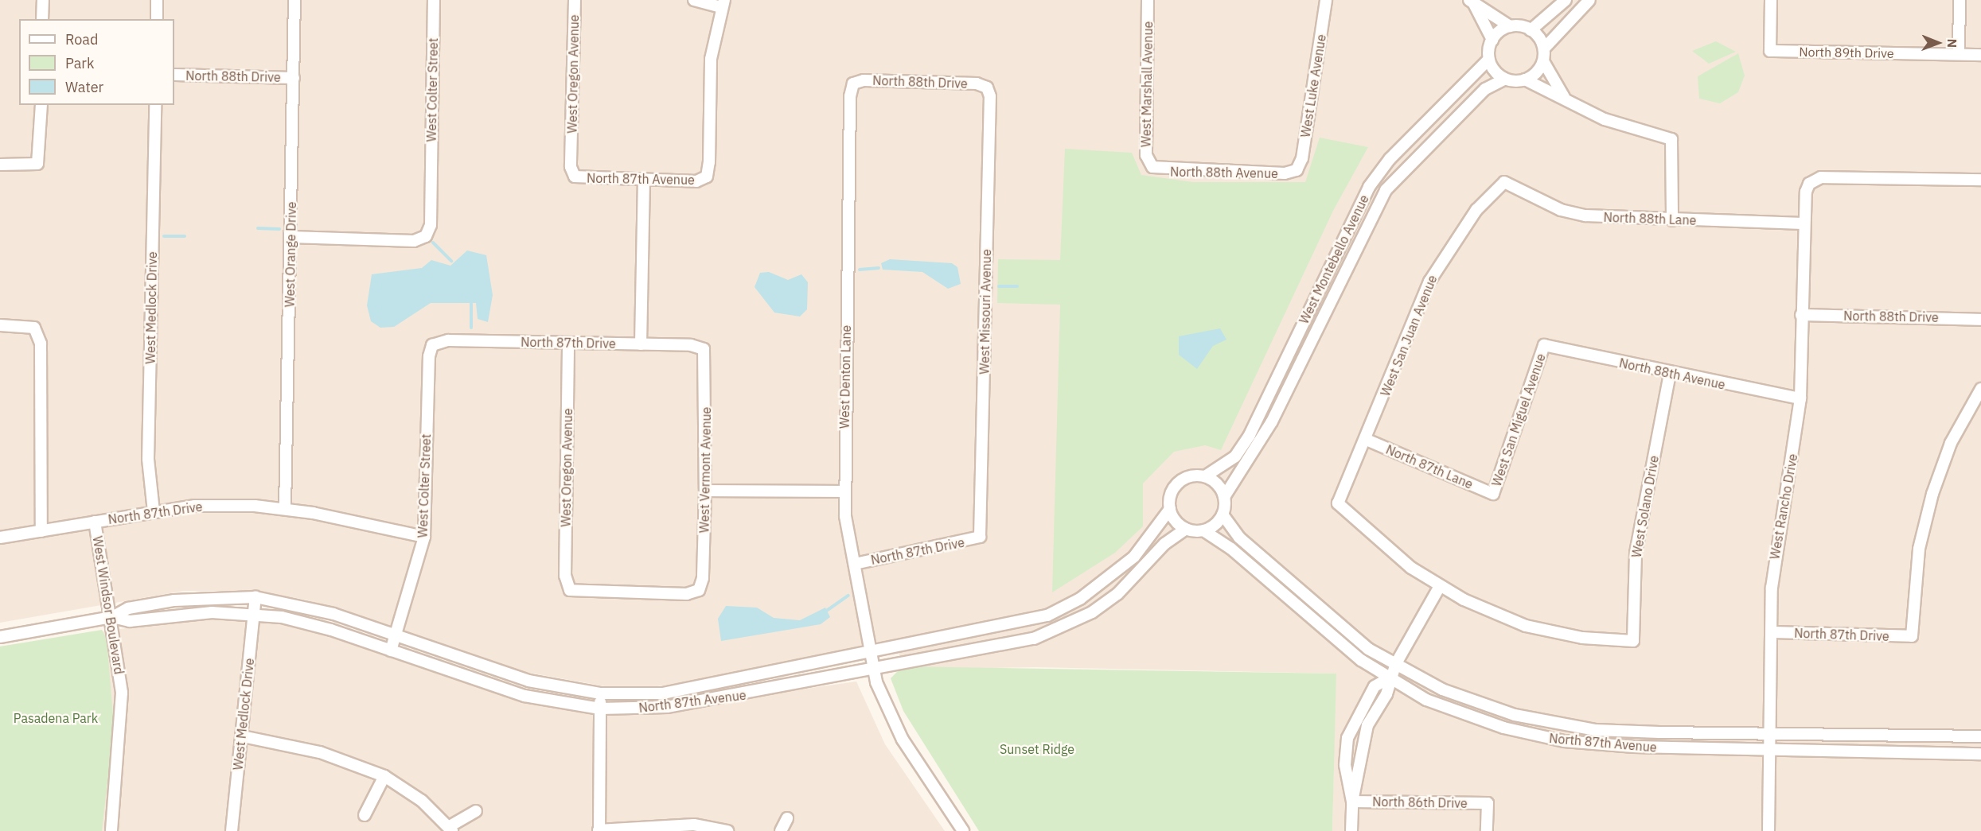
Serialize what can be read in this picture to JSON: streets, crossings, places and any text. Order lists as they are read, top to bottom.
{
  "streets": {
    "street": [
      "North 89th Drive",
      "West Oregon Avenue",
      "North 88th Drive",
      "West Marshall Avenue",
      "West Luke Avenue",
      "West Colter Street",
      "North 88th Avenue",
      "North 87th Avenue",
      "North 88th Lane",
      "West Orange Drive",
      "West Montebello Avenue",
      "West Medlock Drive",
      "West Missouri Avenue",
      "West San Juan Avenue",
      "North 87th Drive",
      "West Denton Lane",
      "West San Miguel Avenue",
      "North 87th Lane",
      "West Vermont Avenue",
      "West Solano Drive",
      "West Rancho Drive",
      "West Windsor Boulevard",
      "North 86th Drive"
    ]
  },
  "crossings": [
    ["West Oregon Avenue", "North 87th Avenue"],
    ["West Oregon Avenue", "North 87th Drive"],
    ["West Oregon Avenue", "West Vermont Avenue"],
    ["North 88th Drive", "West Orange Drive"],
    ["North 88th Drive", "West Missouri Avenue"],
    ["North 88th Drive", "West Denton Lane"],
    ["North 88th Drive", "West Rancho Drive"],
    ["West Marshall Avenue", "North 88th Avenue"],
    ["West Luke Avenue", "North 88th Avenue"],
    ["West Colter Street", "North 87th Avenue"],
    ["West Colter Street", "West Orange Drive"],
    ["West Colter Street", "North 87th Drive"],
    ["North 88th Avenue", "West San Miguel Avenue"],
    ["North 88th Avenue", "West Solano Drive"],
    ["North 88th Avenue", "West Rancho Drive"],
    ["North 87th Avenue", "West Montebello Avenue"],
    ["North 87th Avenue", "West Medlock Drive"],
    ["North 87th Avenue", "West Denton Lane"],
    ["North 87th Avenue", "West Rancho Drive"],
    ["North 87th Avenue", "West Windsor Boulevard"],
    ["North 88th Lane", "West San Juan Avenue"],
    ["North 88th Lane", "West Rancho Drive"],
    ["West Orange Drive", "North 87th Drive"],
    ["West Medlock Drive", "North 87th Drive"],
    ["West Missouri Avenue", "North 87th Drive"],
    ["West San Juan Avenue", "North 87th Lane"],
    ["West San Juan Avenue", "West Solano Drive"],
    ["North 87th Drive", "West Denton Lane"],
    ["North 87th Drive", "West Vermont Avenue"],
    ["North 87th Drive", "West Rancho Drive"],
    ["North 87th Drive", "West Windsor Boulevard"],
    ["West San Miguel Avenue", "North 87th Lane"]
  ],
  "parks": ["Pasadena Park", "Sunset Ridge"],
  "legend": ["Road", "Park", "Water"],
  "north": "right"
}
